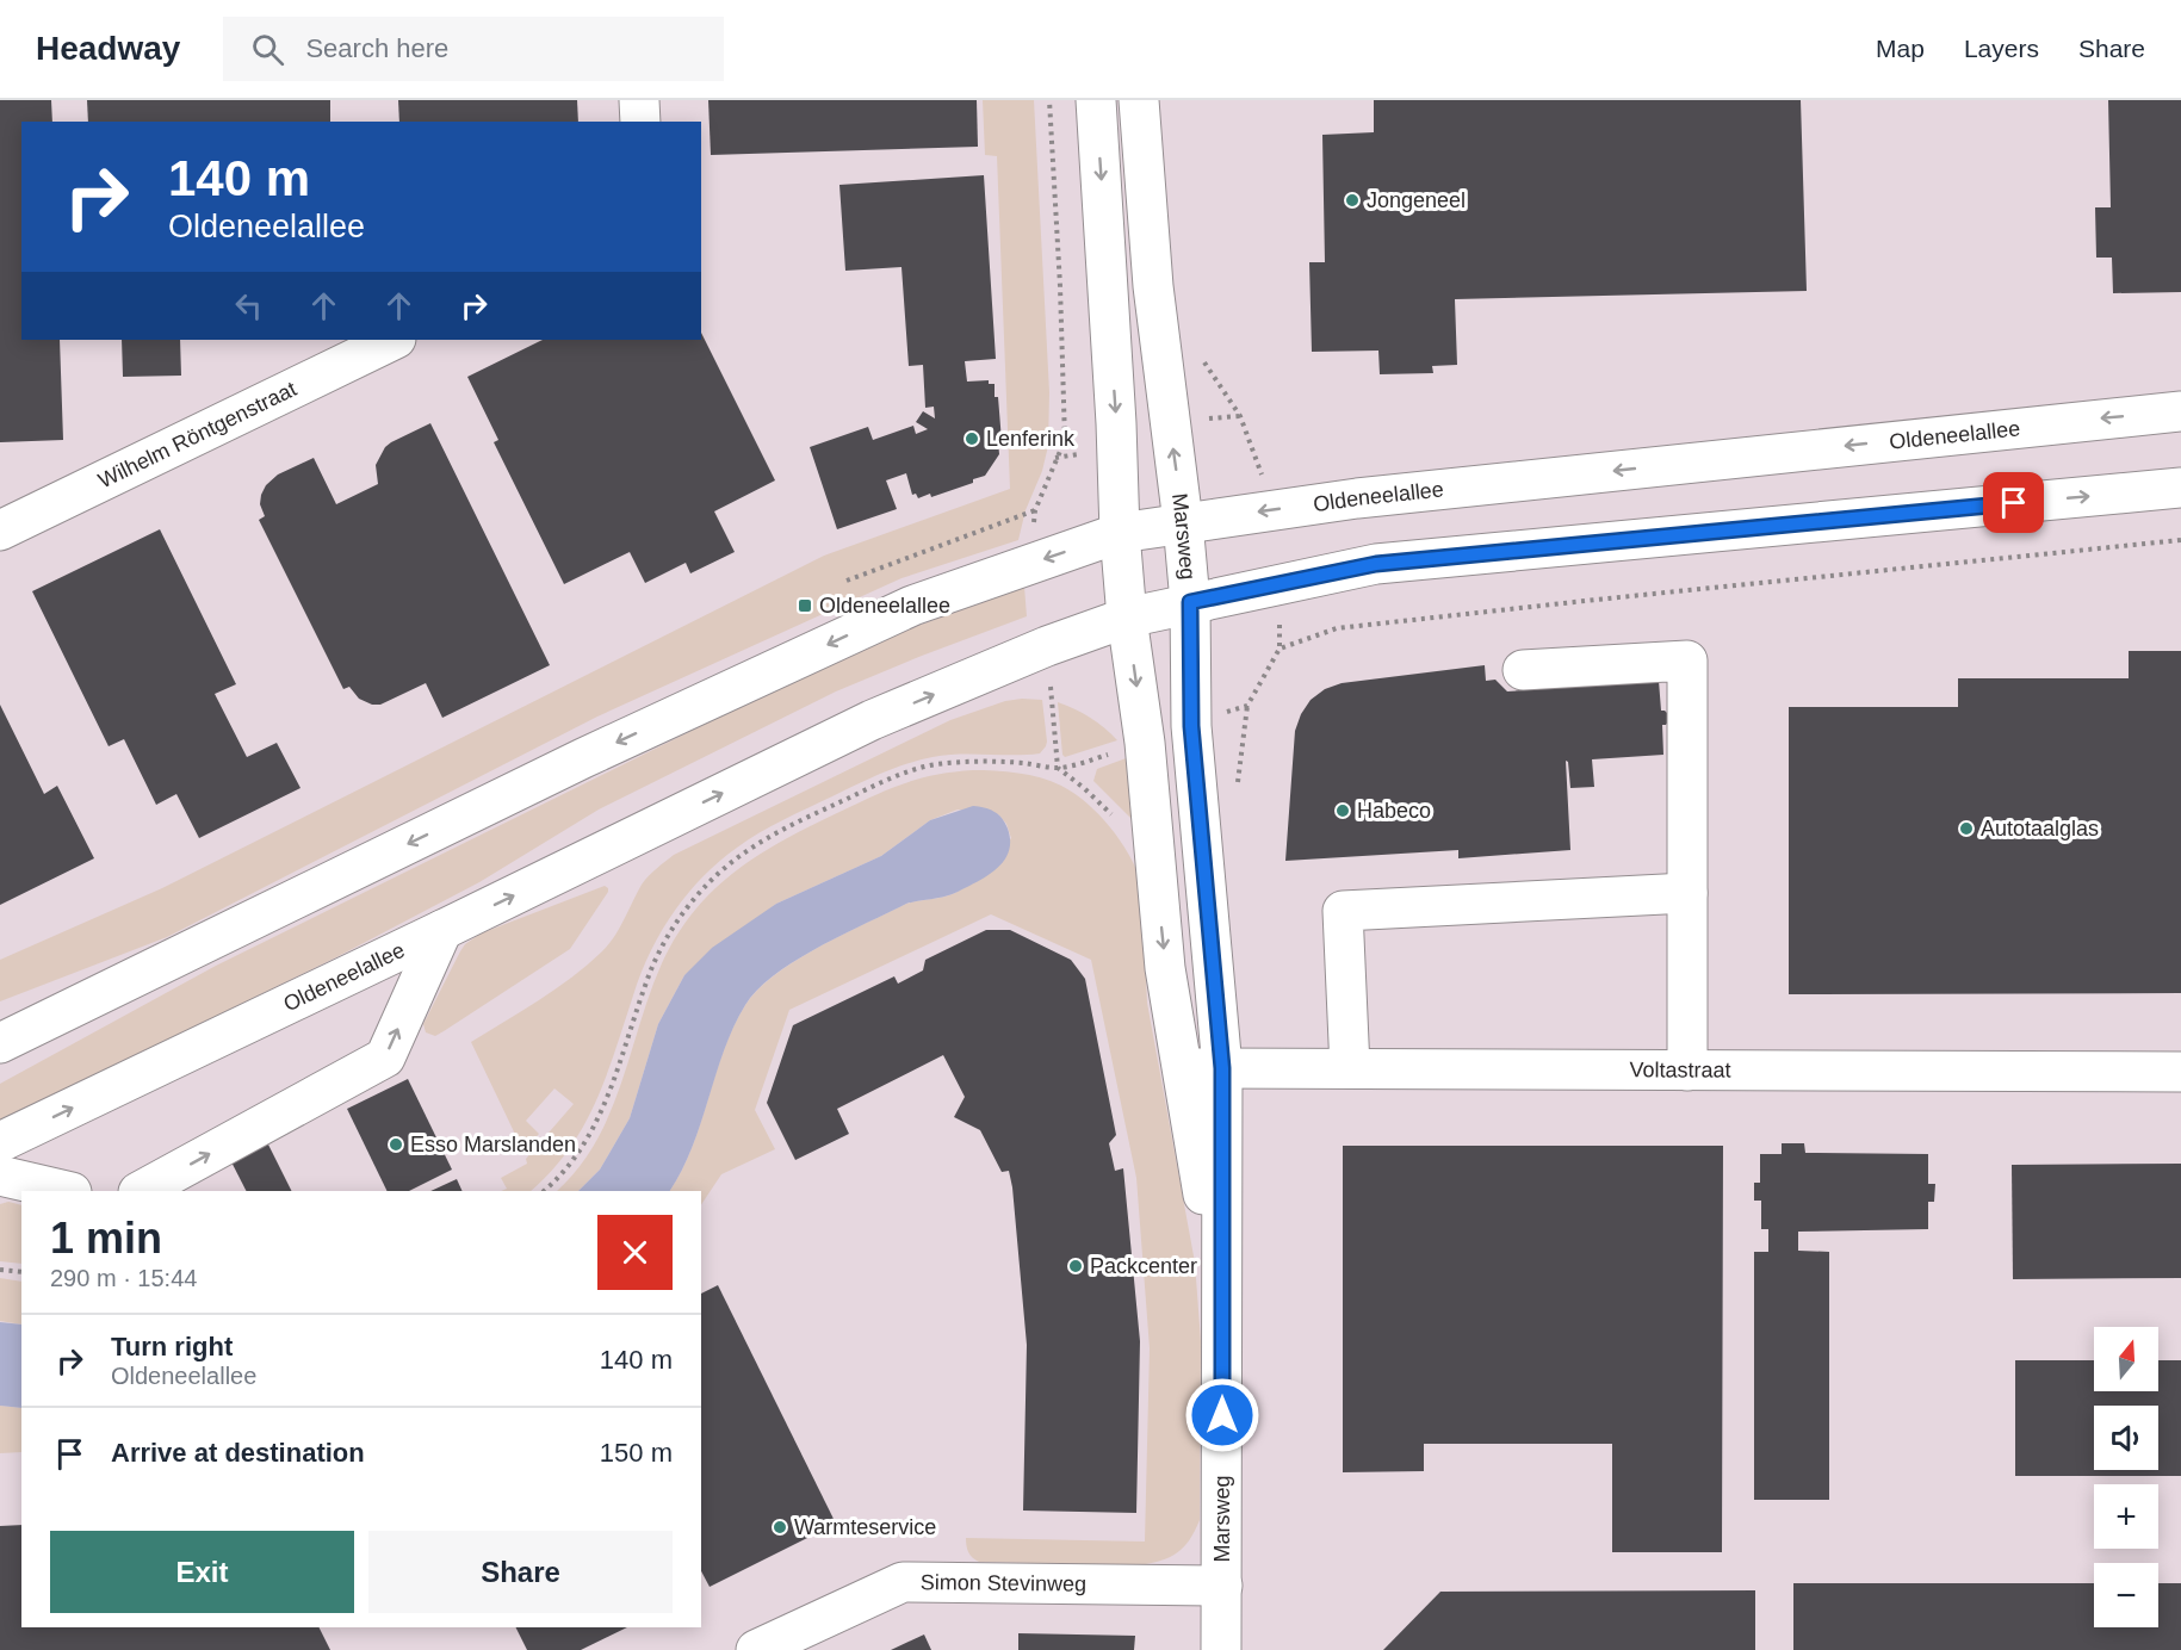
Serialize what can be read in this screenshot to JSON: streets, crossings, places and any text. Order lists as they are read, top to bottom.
{
  "streets": {
    "street": [
      "Wilhelm Röntgenstraat",
      "Oldeneelallee",
      "Marsweg",
      "Voltastraat",
      "Simon Stevinweg"
    ]
  },
  "crossings": [
    ["Oldeneelallee", "Marsweg"],
    ["Marsweg", "Voltastraat"],
    ["Marsweg", "Simon Stevinweg"]
  ],
  "places": {
    "other": [
      "Jongeneel",
      "Lenferink",
      "Habeco",
      "Autotaalglas",
      "Esso Marslanden",
      "Packcenter",
      "Warmteservice"
    ],
    "transit": ["Oldeneelallee"]
  },
  "north": "top",
  "page": {
    "header": "Headway",
    "search": "Search here",
    "nav": ["Map", "Layers", "Share"],
    "turn": ["140 m", "Oldeneelallee"],
    "heading": ["1 min", "290 m · 15:44"],
    "list": [
      {
        "name": "Turn right",
        "note": "Oldeneelallee",
        "value": "140 m"
      },
      {
        "name": "Arrive at destination",
        "value": "150 m"
      }
    ],
    "map_buttons": ["+", "−"],
    "buttons": ["Exit", "Share"]
  }
}
